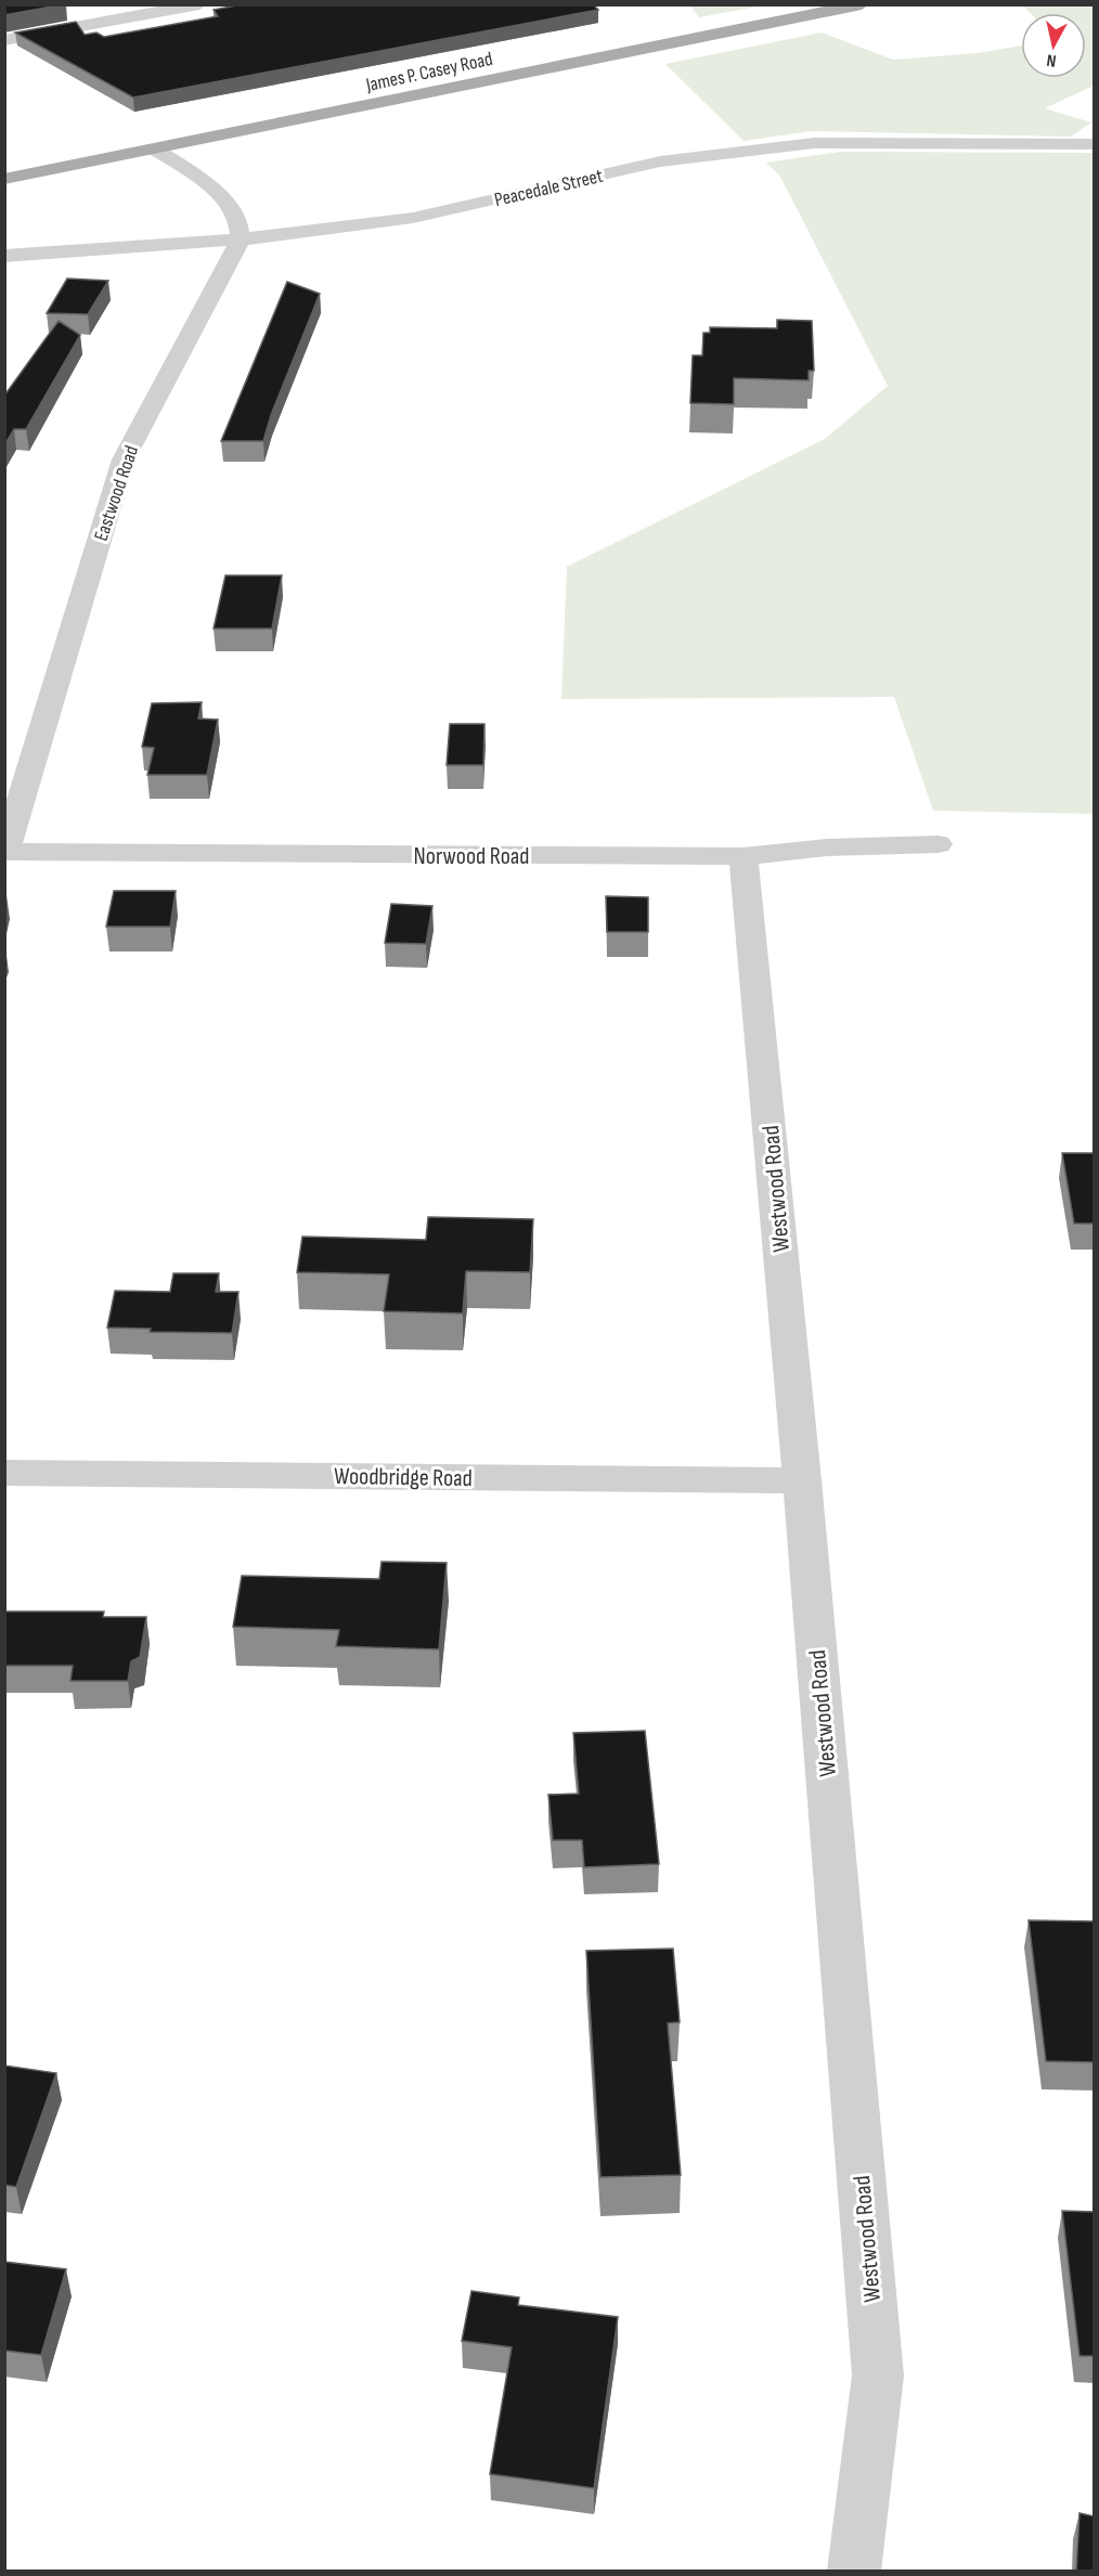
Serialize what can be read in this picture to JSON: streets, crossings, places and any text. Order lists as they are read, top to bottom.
{
  "streets": {
    "main road": ["James P. Casey Road"],
    "street": [
      "Peacedale Street",
      "Eastwood Road",
      "Norwood Road",
      "Westwood Road",
      "Woodbridge Road"
    ]
  },
  "crossings": [
    ["Peacedale Street", "Eastwood Road"],
    ["Eastwood Road", "Norwood Road"],
    ["Norwood Road", "Westwood Road"],
    ["Westwood Road", "Woodbridge Road"]
  ],
  "north": "bottom"
}
